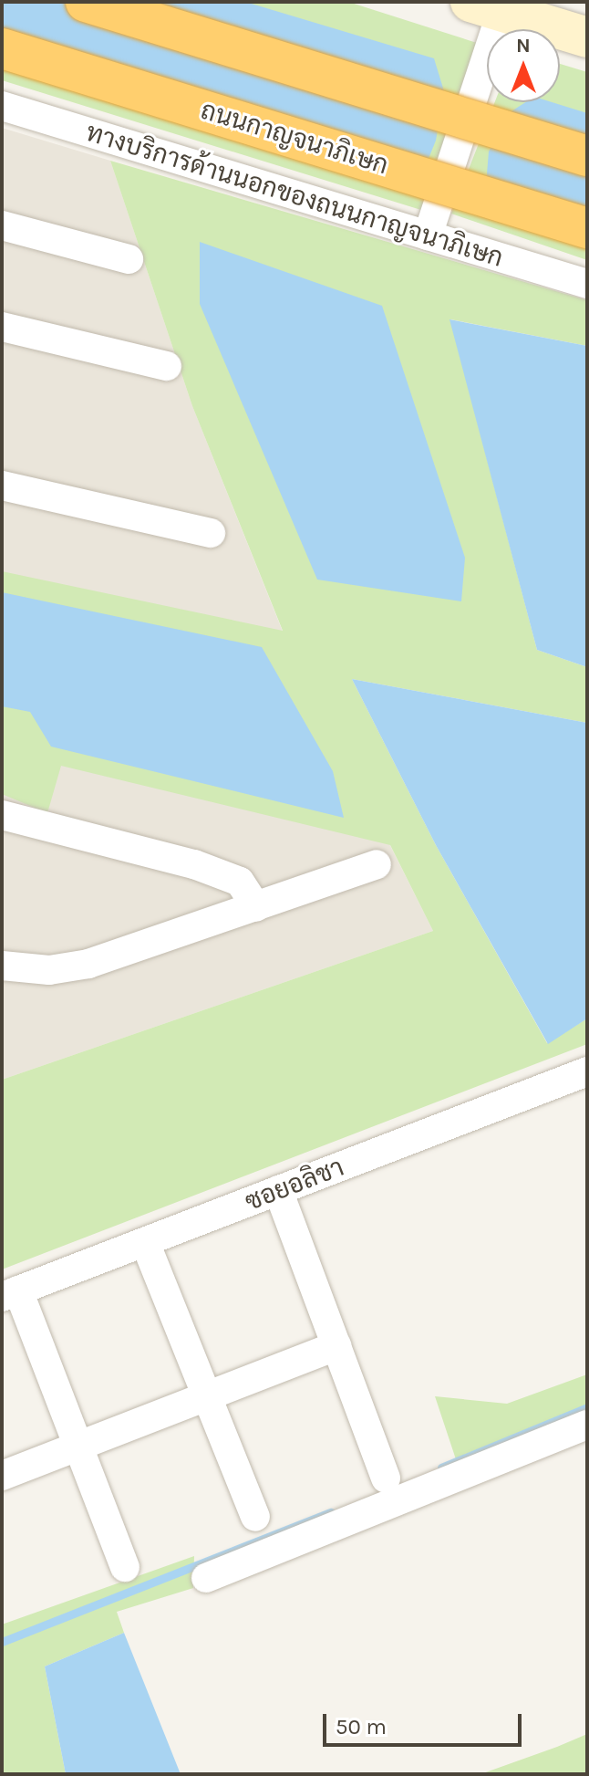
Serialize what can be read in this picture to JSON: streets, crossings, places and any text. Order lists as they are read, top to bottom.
{
  "streets": {
    "highway": ["ถนนกาญจนาภิเษก"],
    "street": ["ทางบริการด้านนอกของถนนกาญจนาภิเษก", "ซอยอลิชา"]
  },
  "scale_bar": "50 m",
  "north": "top"
}
